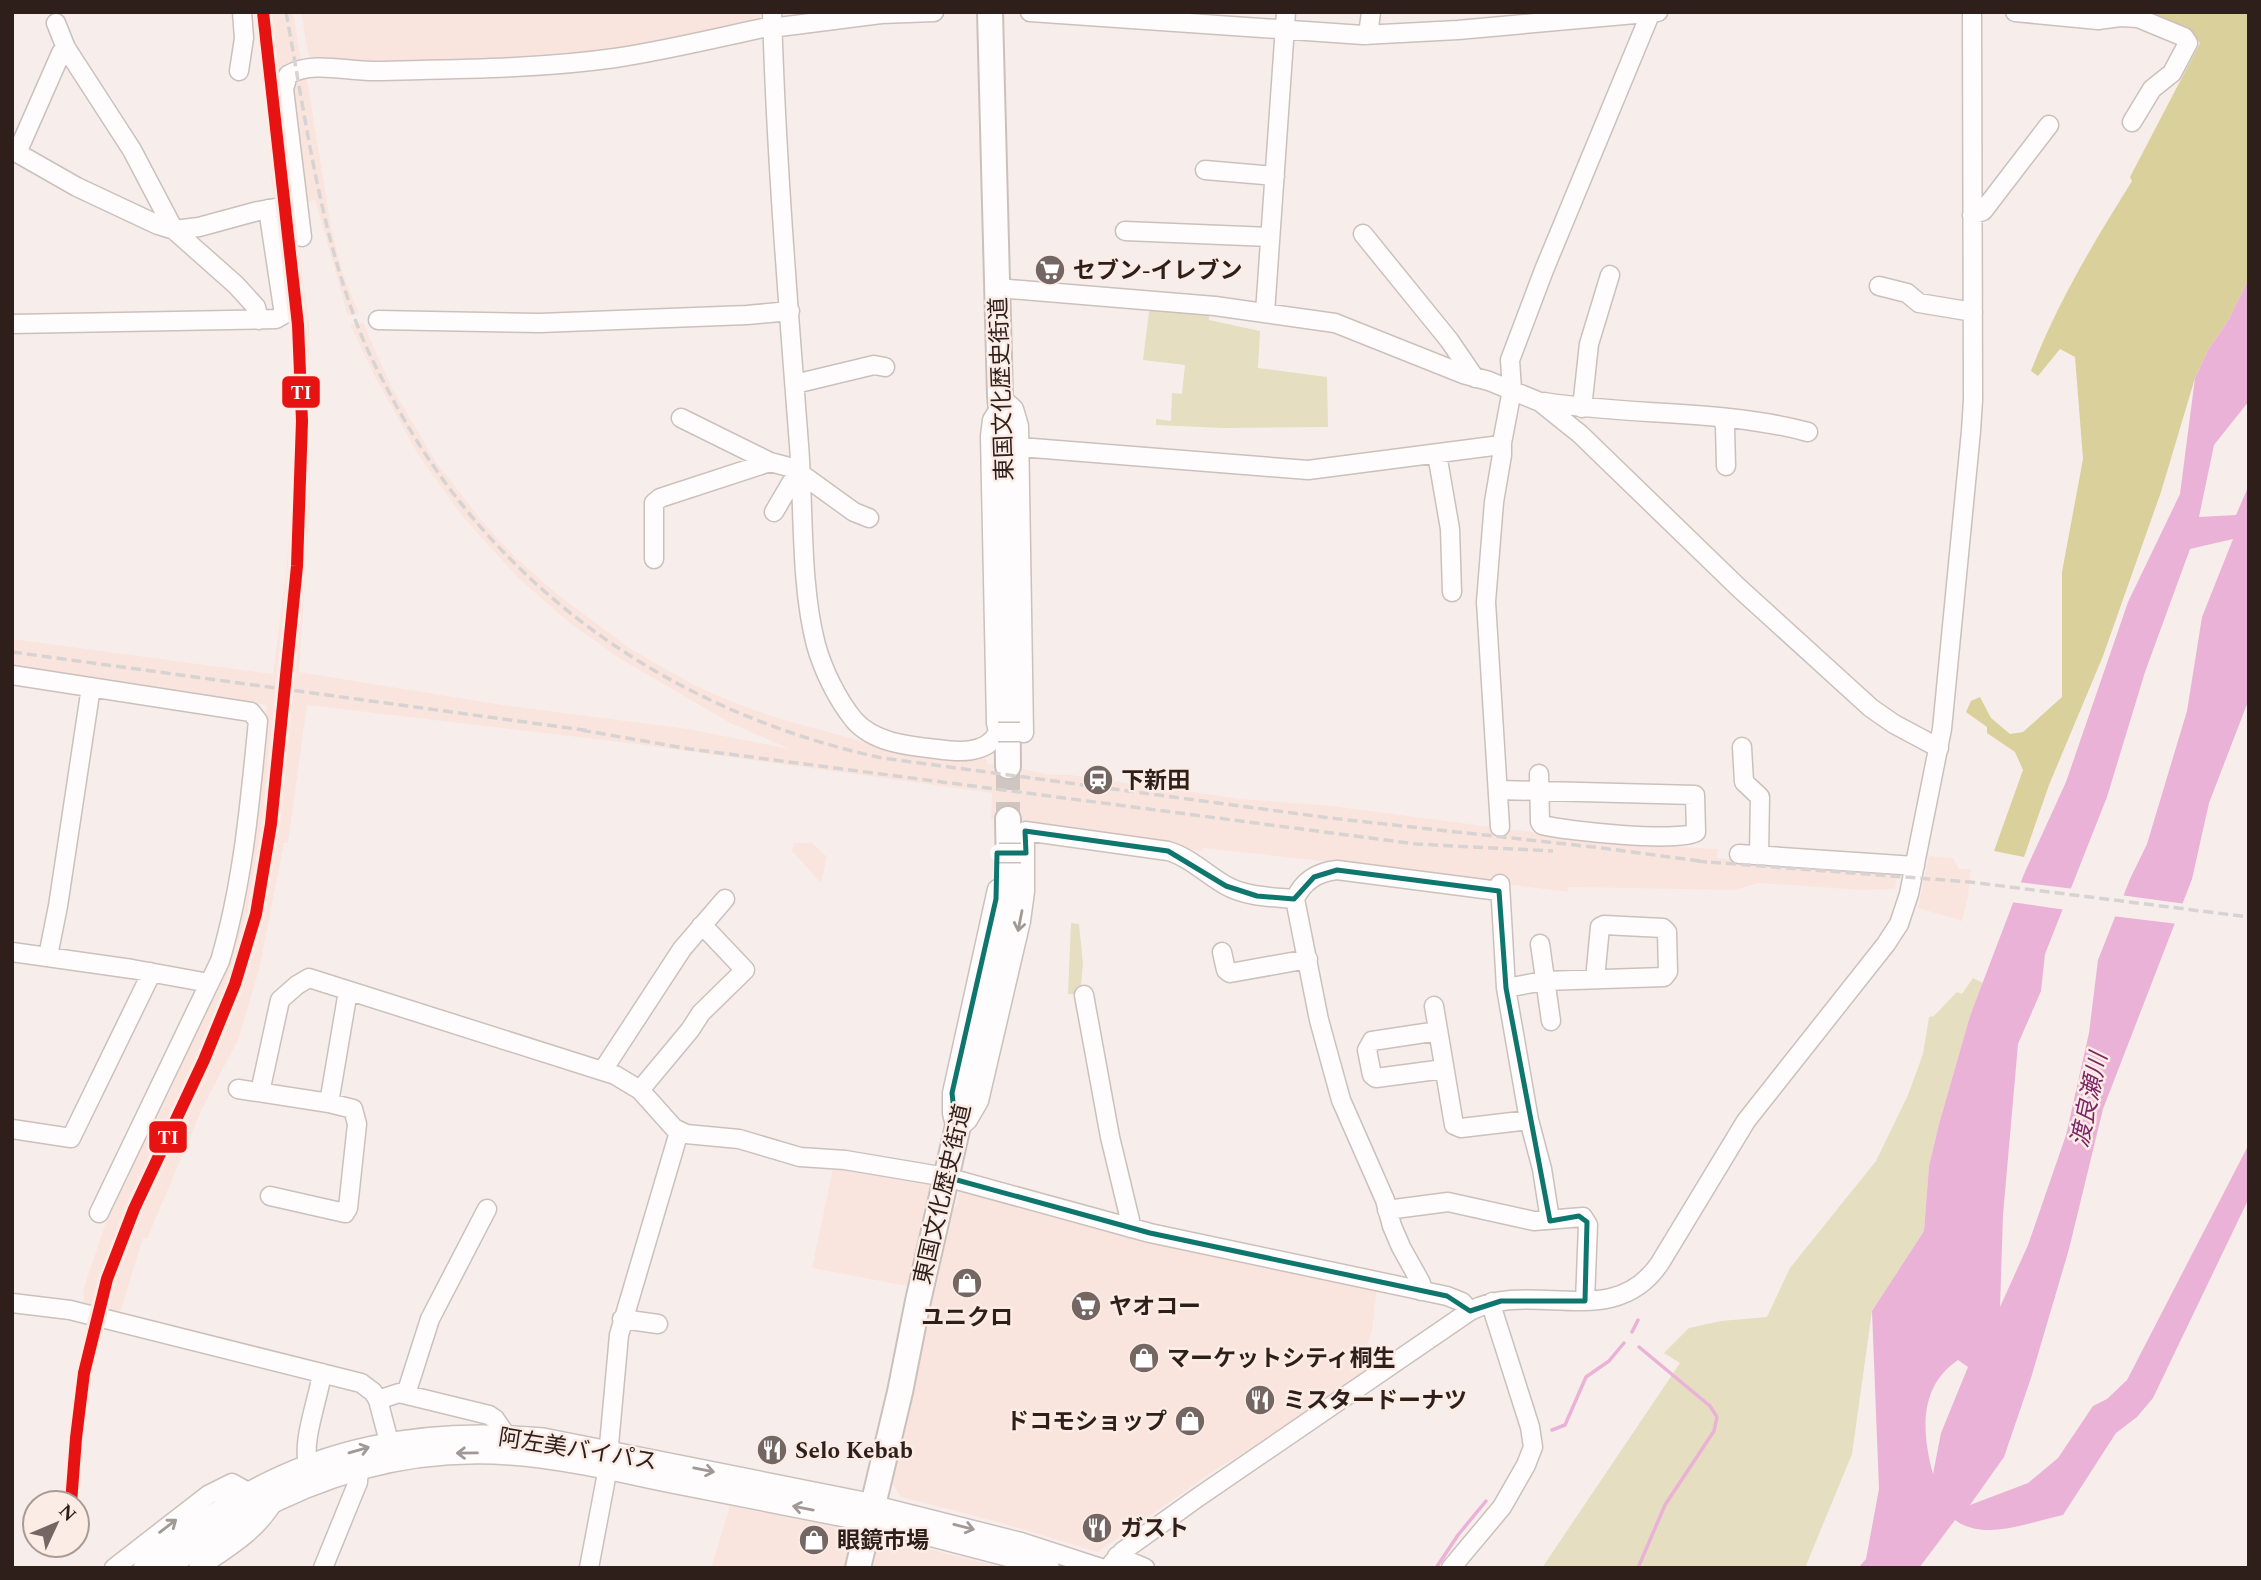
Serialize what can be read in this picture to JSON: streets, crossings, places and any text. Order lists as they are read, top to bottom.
{
  "streets": {
    "highway": ["東国文化歴史街道"],
    "main road": ["阿左美バイパス"]
  },
  "crossings": [
    ["東国文化歴史街道", "阿左美バイパス"]
  ],
  "water": ["渡良瀬川"],
  "places": {
    "supermarket": ["セブン-イレブン", "ヤオコー"],
    "station": ["下新田"],
    "shop": [
      "ユニクロ",
      "マーケットシティ桐生",
      "ドコモショップ",
      "眼鏡市場"
    ],
    "restaurant": ["ミスタードーナツ", "Selo Kebab", "ガスト"]
  },
  "lines": ["transit line TI"],
  "north": "top right"
}
